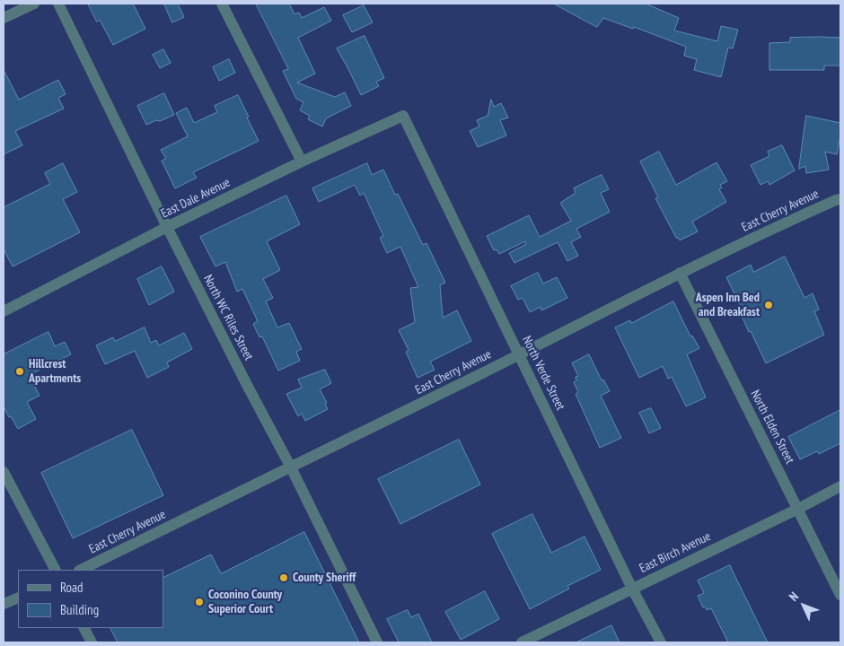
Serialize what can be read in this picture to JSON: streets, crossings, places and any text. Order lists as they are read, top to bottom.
{
  "streets": {
    "street": [
      "East Dale Avenue",
      "East Cherry Avenue",
      "North WC Riles Street",
      "North Verde Street",
      "North Elden Street",
      "East Birch Avenue"
    ]
  },
  "crossings": [
    ["East Dale Avenue", "North WC Riles Street"],
    ["East Dale Avenue", "North Verde Street"],
    ["East Cherry Avenue", "North WC Riles Street"],
    ["East Cherry Avenue", "North Verde Street"],
    ["East Cherry Avenue", "North Elden Street"],
    ["North Verde Street", "East Birch Avenue"],
    ["North Elden Street", "East Birch Avenue"]
  ],
  "places": [
    "Aspen Inn Bed and Breakfast",
    "Hillcrest Apartments",
    "County Sheriff",
    "Coconino County Superior Court"
  ],
  "legend": ["Road", "Building"],
  "north": "top left"
}
